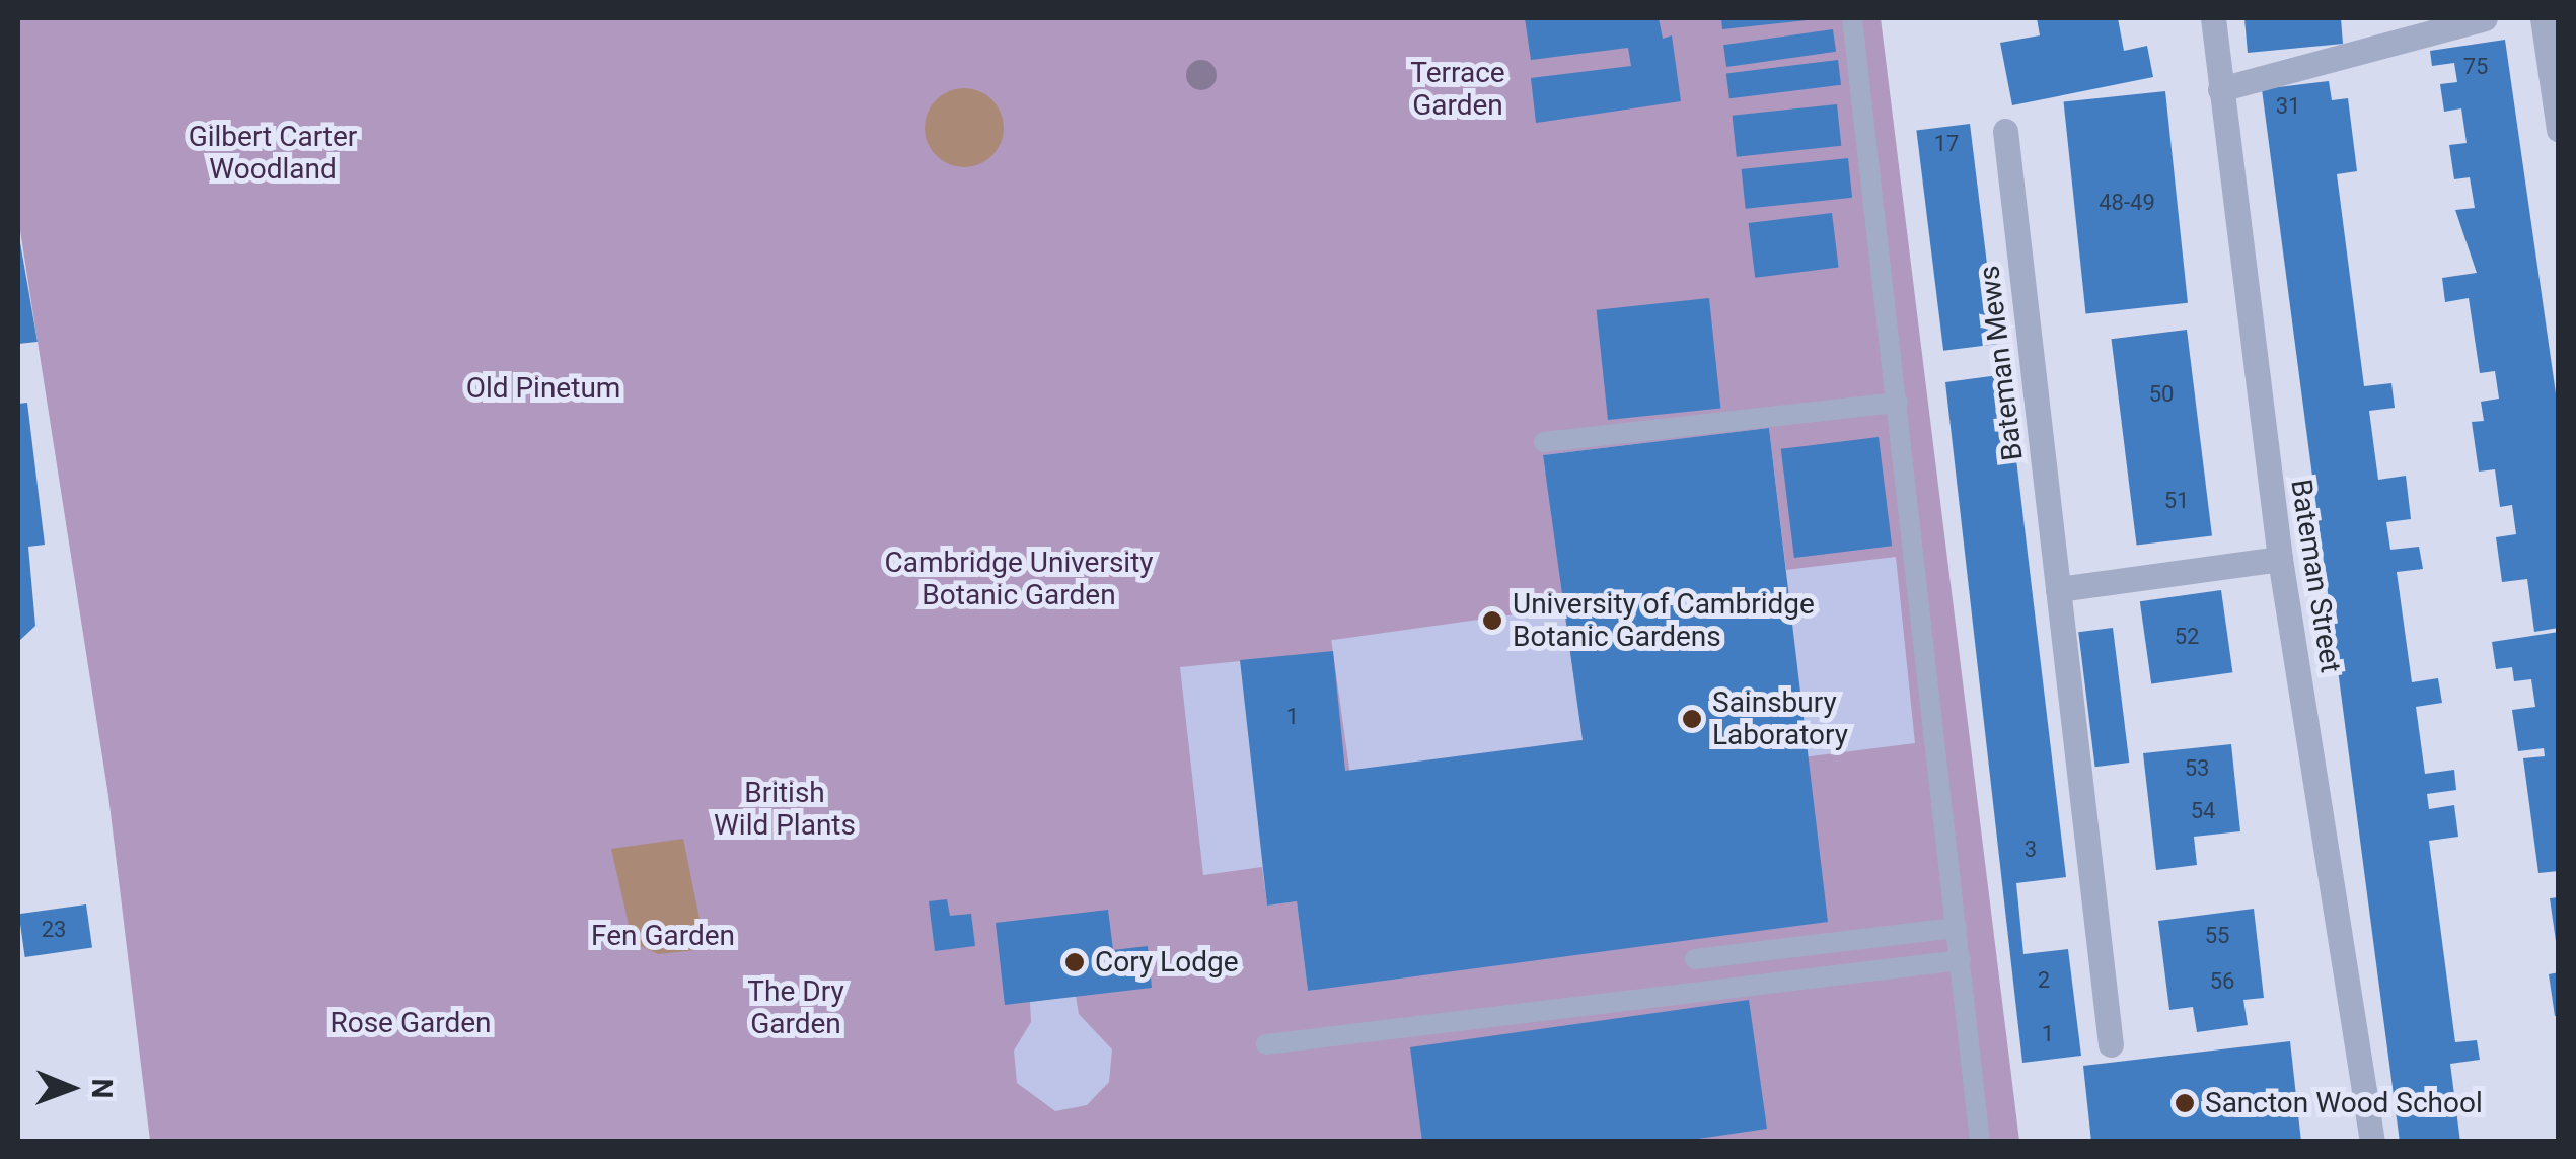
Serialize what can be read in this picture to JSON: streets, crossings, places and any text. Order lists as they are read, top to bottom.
{
  "streets": {
    "street": ["Bateman Mews", "Bateman Street"]
  },
  "parks": [
    "Terrace Garden",
    "Gilbert Carter Woodland",
    "Old Pinetum",
    "Cambridge University Botanic Garden",
    "British Wild Plants",
    "Fen Garden",
    "The Dry Garden",
    "Rose Garden"
  ],
  "places": [
    "University of Cambridge Botanic Gardens",
    "Sainsbury Laboratory",
    "Cory Lodge",
    "Sancton Wood School"
  ],
  "house_numbers": [
    "75",
    "31",
    "17",
    "48-49",
    "50",
    "51",
    "52",
    "1",
    "53",
    "54",
    "3",
    "23",
    "55",
    "2",
    "56",
    "1"
  ],
  "north": "right"
}
